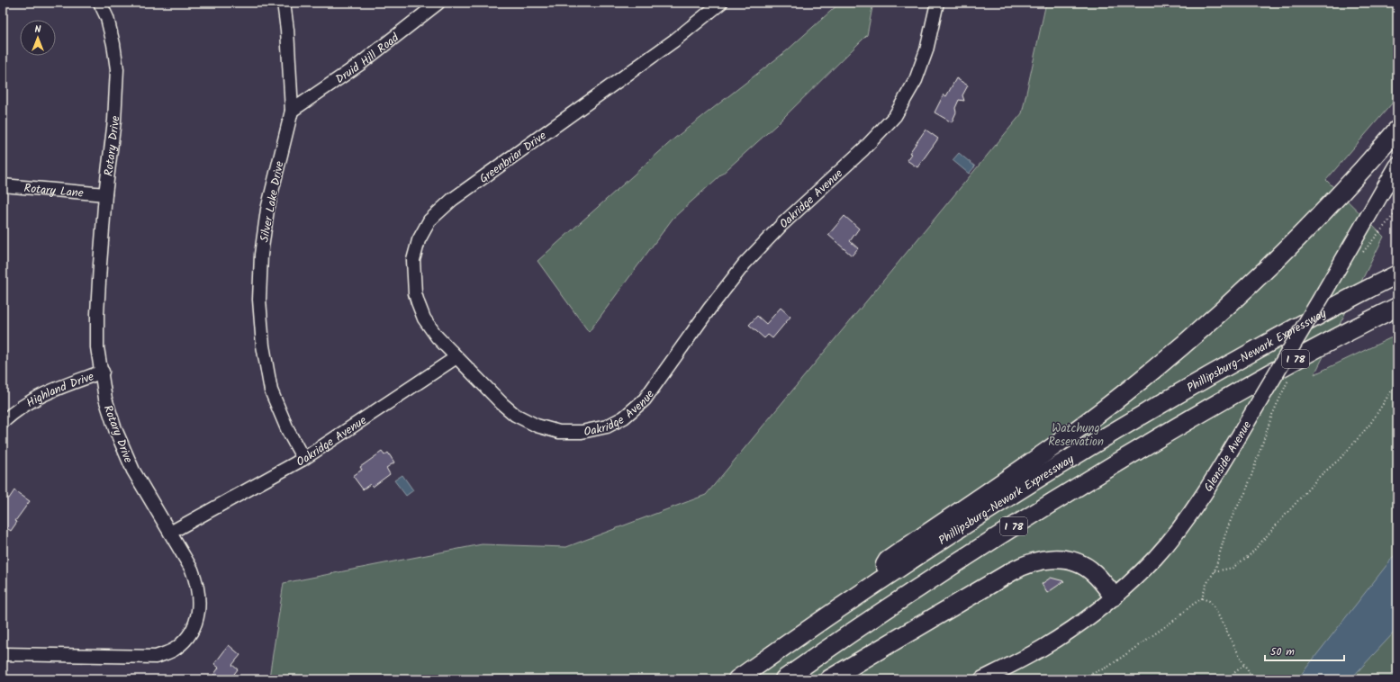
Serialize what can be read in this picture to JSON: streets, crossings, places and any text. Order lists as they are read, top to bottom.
{
  "streets": {
    "highway": ["Phillipsburg-Newark Expressway", "I 78"],
    "main road": ["Glenside Avenue"],
    "street": [
      "Druid Hill Road",
      "Rotary Drive",
      "Greenbriar Drive",
      "Rotary Lane",
      "Oakridge Avenue",
      "Silver Lake Drive",
      "Highland Drive"
    ]
  },
  "crossings": [
    ["Druid Hill Road", "Silver Lake Drive"],
    ["Rotary Drive", "Rotary Lane"],
    ["Rotary Drive", "Oakridge Avenue"],
    ["Rotary Drive", "Highland Drive"],
    ["Greenbriar Drive", "Oakridge Avenue"],
    ["Oakridge Avenue", "Silver Lake Drive"]
  ],
  "parks": ["Watchung Reservation"],
  "scale_bar": "50 m",
  "north": "top"
}
